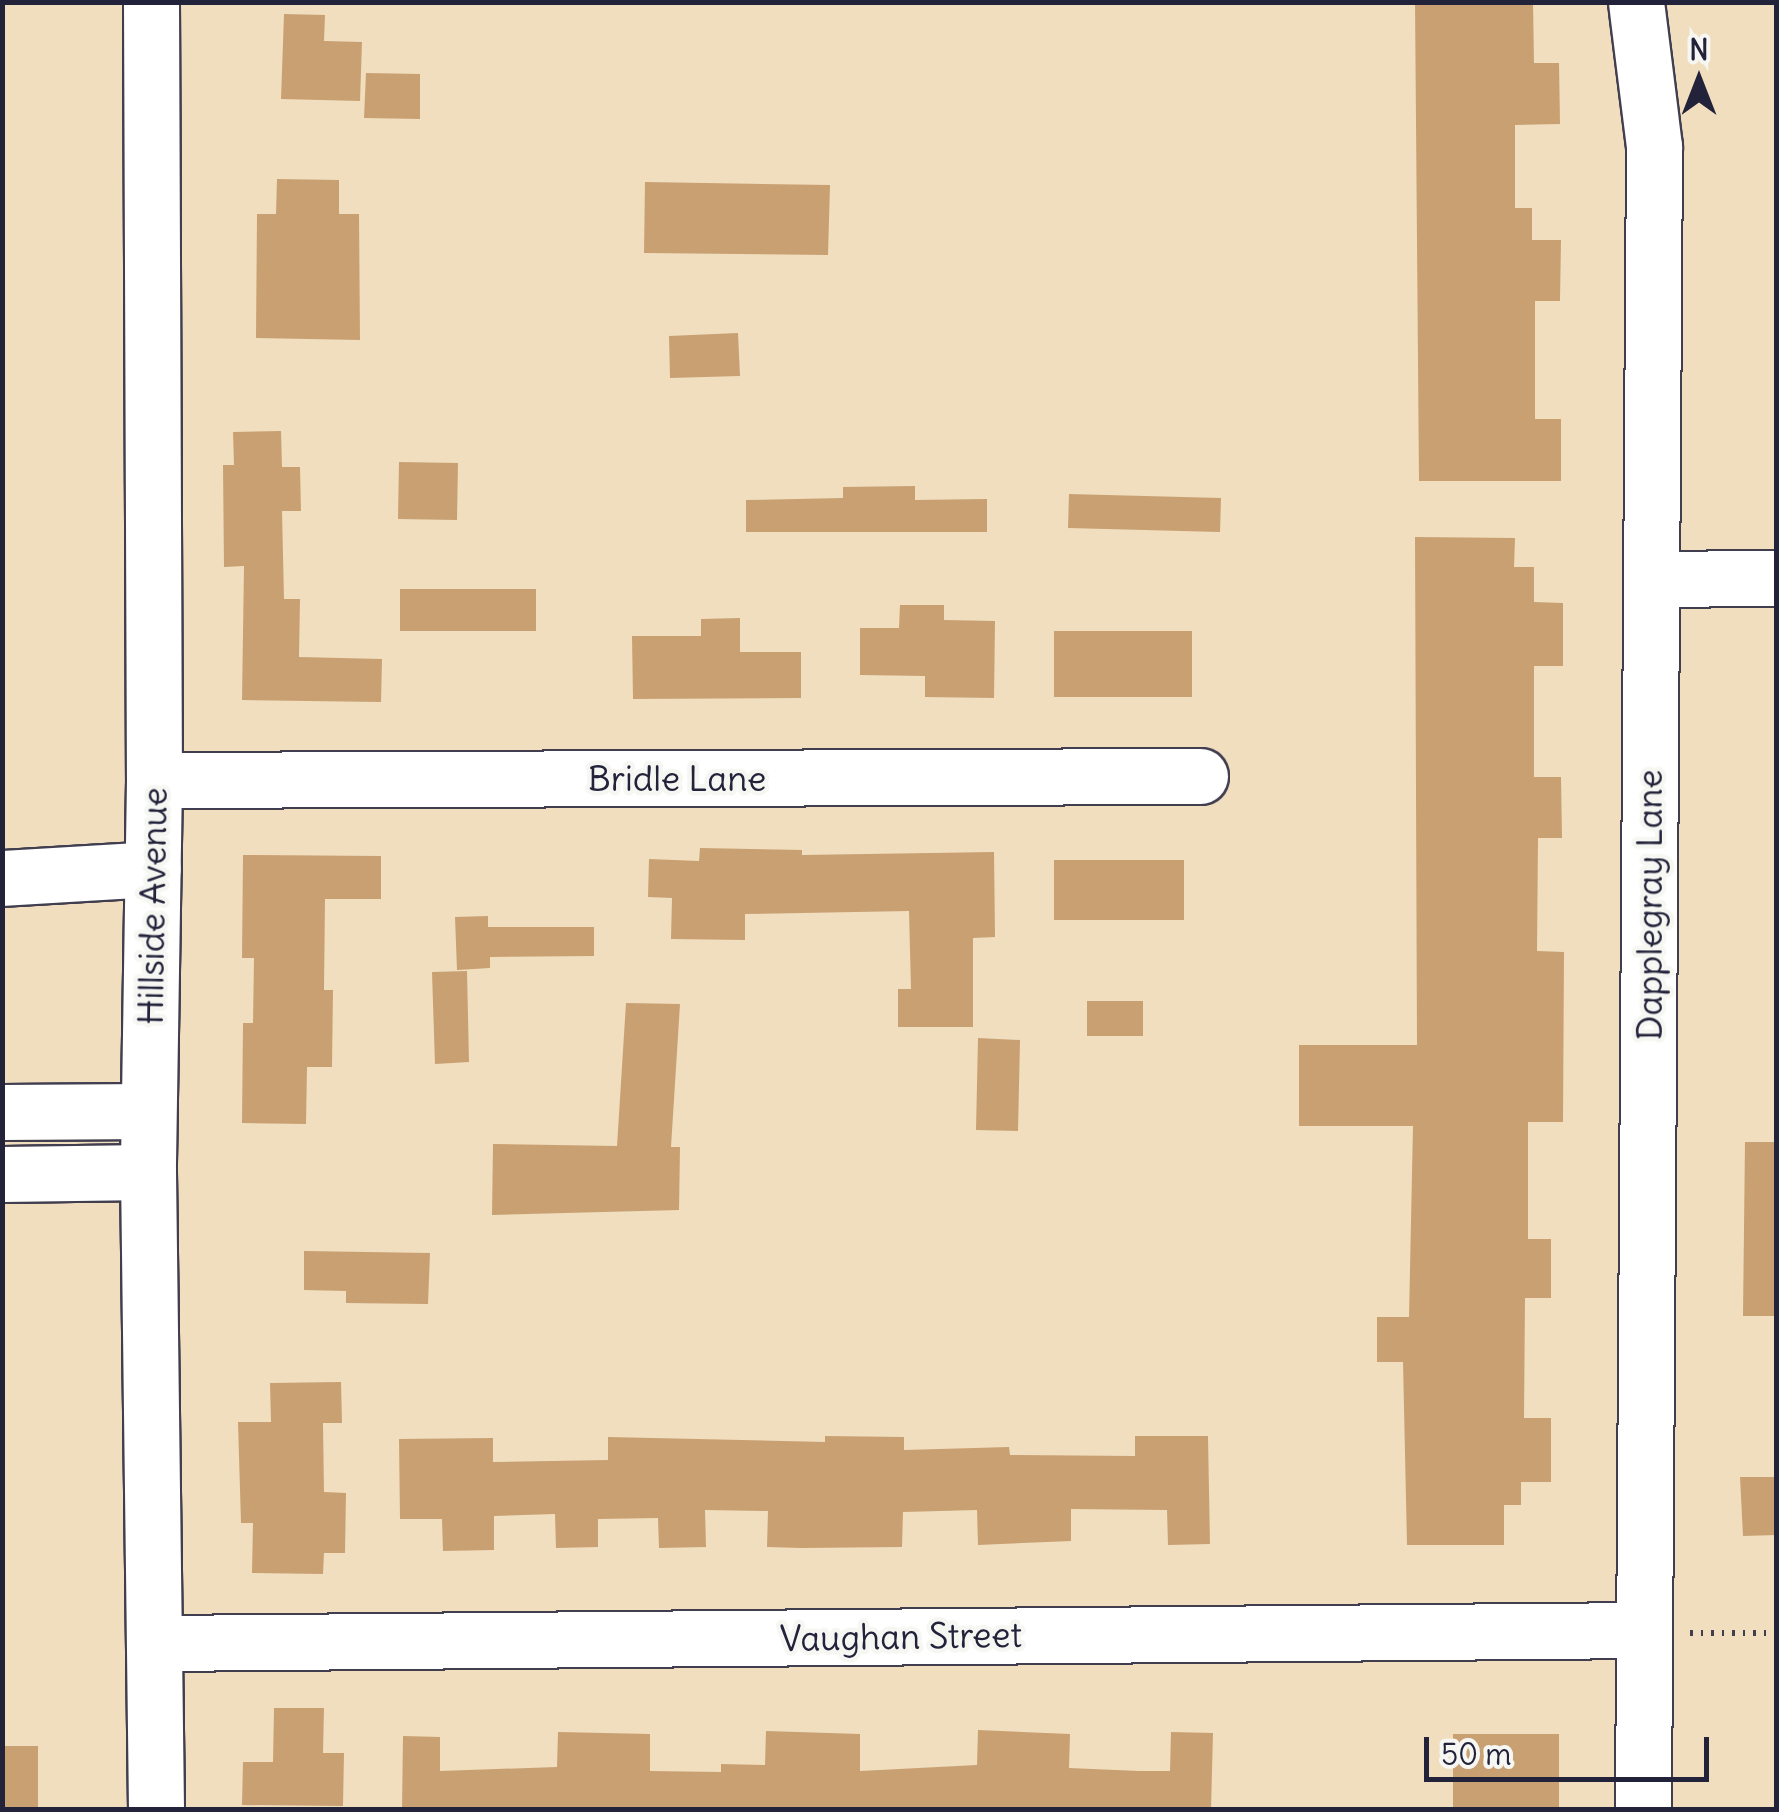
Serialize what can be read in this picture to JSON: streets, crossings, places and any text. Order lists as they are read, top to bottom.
{
  "streets": {
    "street": [
      "Bridle Lane",
      "Dapplegray Lane",
      "Hillside Avenue",
      "Vaughan Street"
    ]
  },
  "crossings": [
    ["Bridle Lane", "Hillside Avenue"],
    ["Dapplegray Lane", "Vaughan Street"],
    ["Hillside Avenue", "Vaughan Street"]
  ],
  "scale_bar": "50 m",
  "north": "top"
}
